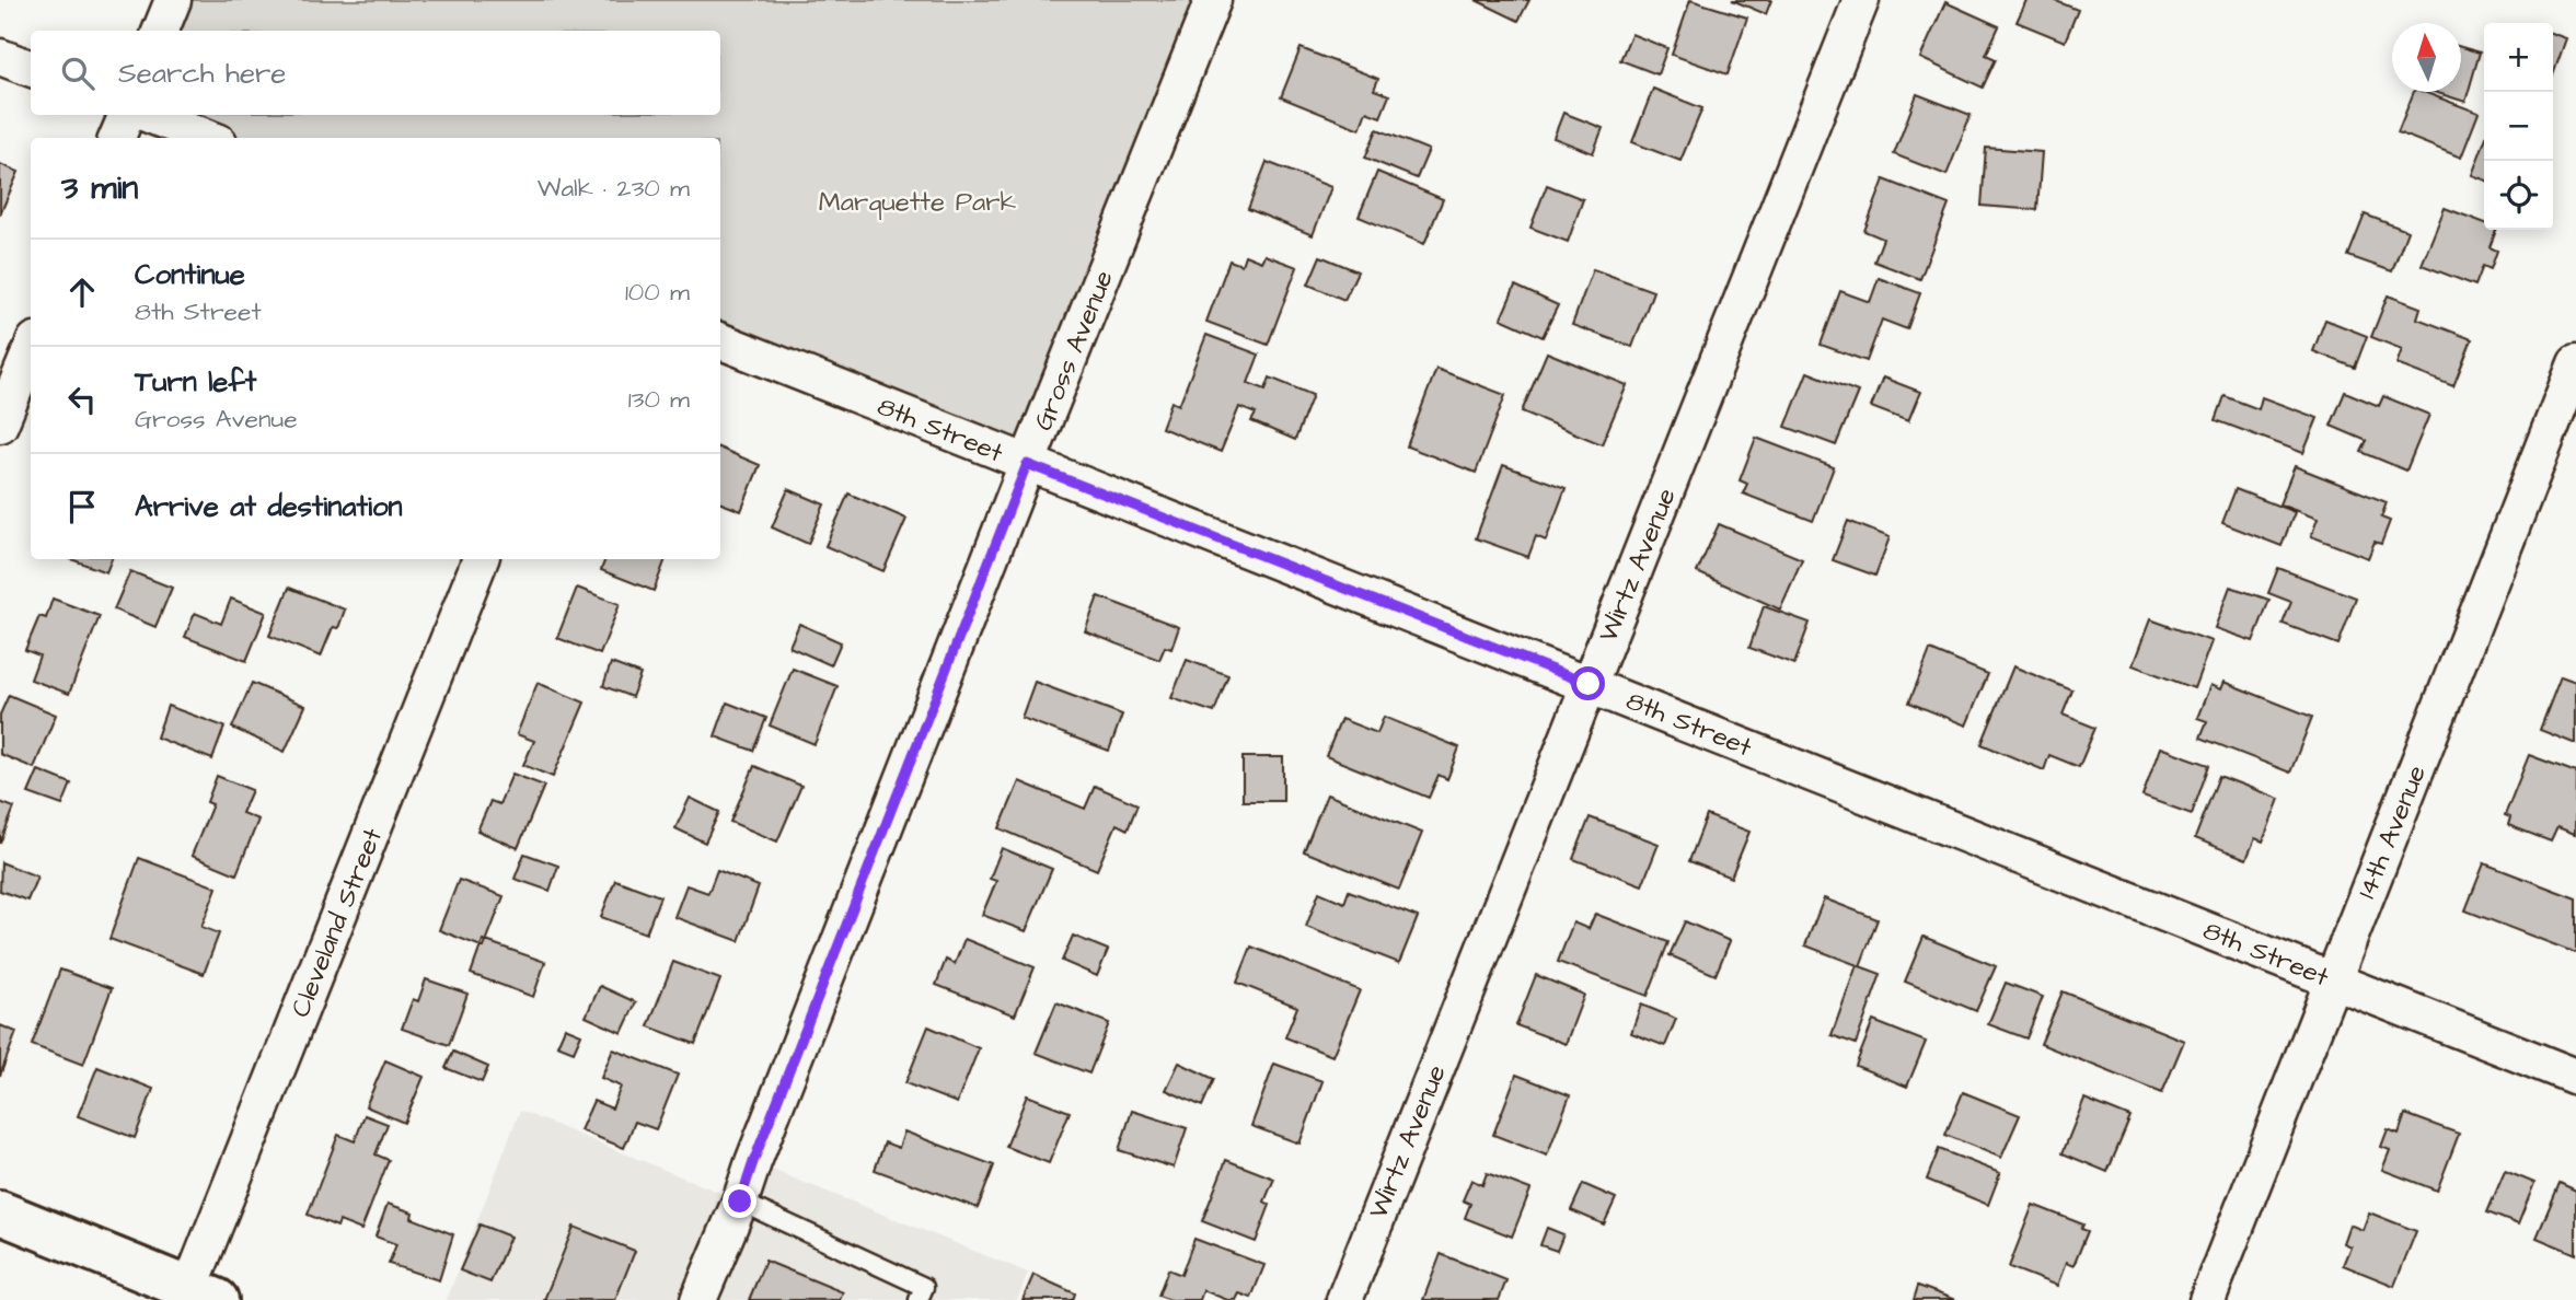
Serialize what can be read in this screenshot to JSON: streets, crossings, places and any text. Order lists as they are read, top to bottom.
{
  "streets": {
    "street": [
      "Gross Avenue",
      "8th Street",
      "Wirtz Avenue",
      "14th Avenue",
      "Cleveland Street"
    ]
  },
  "crossings": [
    ["Gross Avenue", "8th Street"],
    ["8th Street", "Wirtz Avenue"],
    ["8th Street", "14th Avenue"]
  ],
  "parks": ["Marquette Park"],
  "north": "top",
  "page": {
    "map_buttons": ["+", "−"],
    "search": "Search here",
    "heading": ["3 min", "Walk · 230 m"],
    "list": [
      ["Continue", "8th Street", "100 m"],
      ["Turn left", "Gross Avenue", "130 m"],
      "Arrive at destination"
    ]
  }
}
